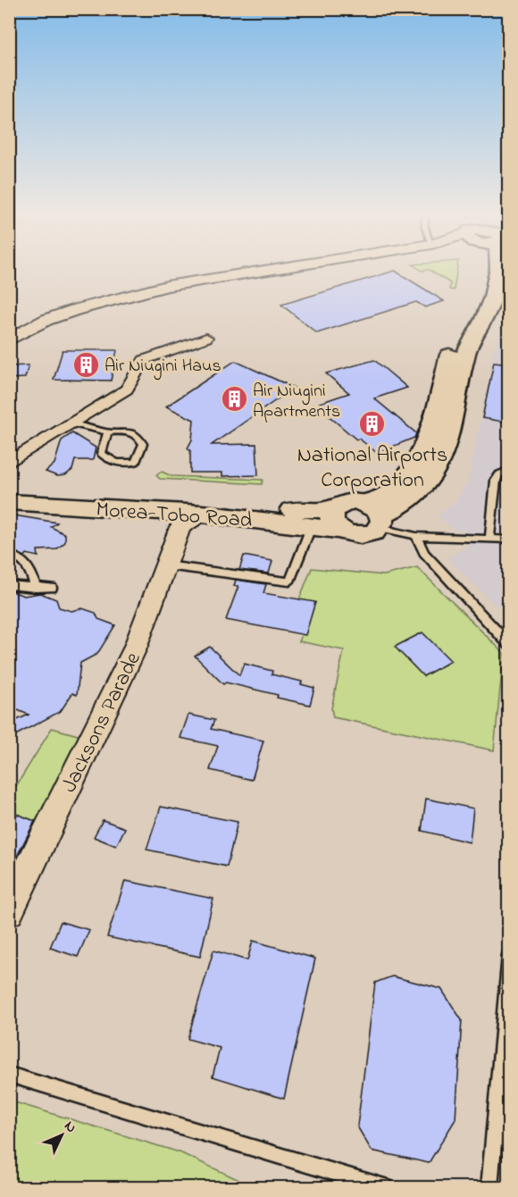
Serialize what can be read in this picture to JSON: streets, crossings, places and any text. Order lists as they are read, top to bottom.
{
  "streets": {
    "main road": ["Morea-Tobo Road"],
    "street": ["Jacksons Parade"]
  },
  "crossings": [
    ["Morea-Tobo Road", "Jacksons Parade"]
  ],
  "places": {
    "building": ["Air Niugini Haus", "Air Niugini Apartments", "National Airports Corporation"]
  },
  "north": "top right"
}
